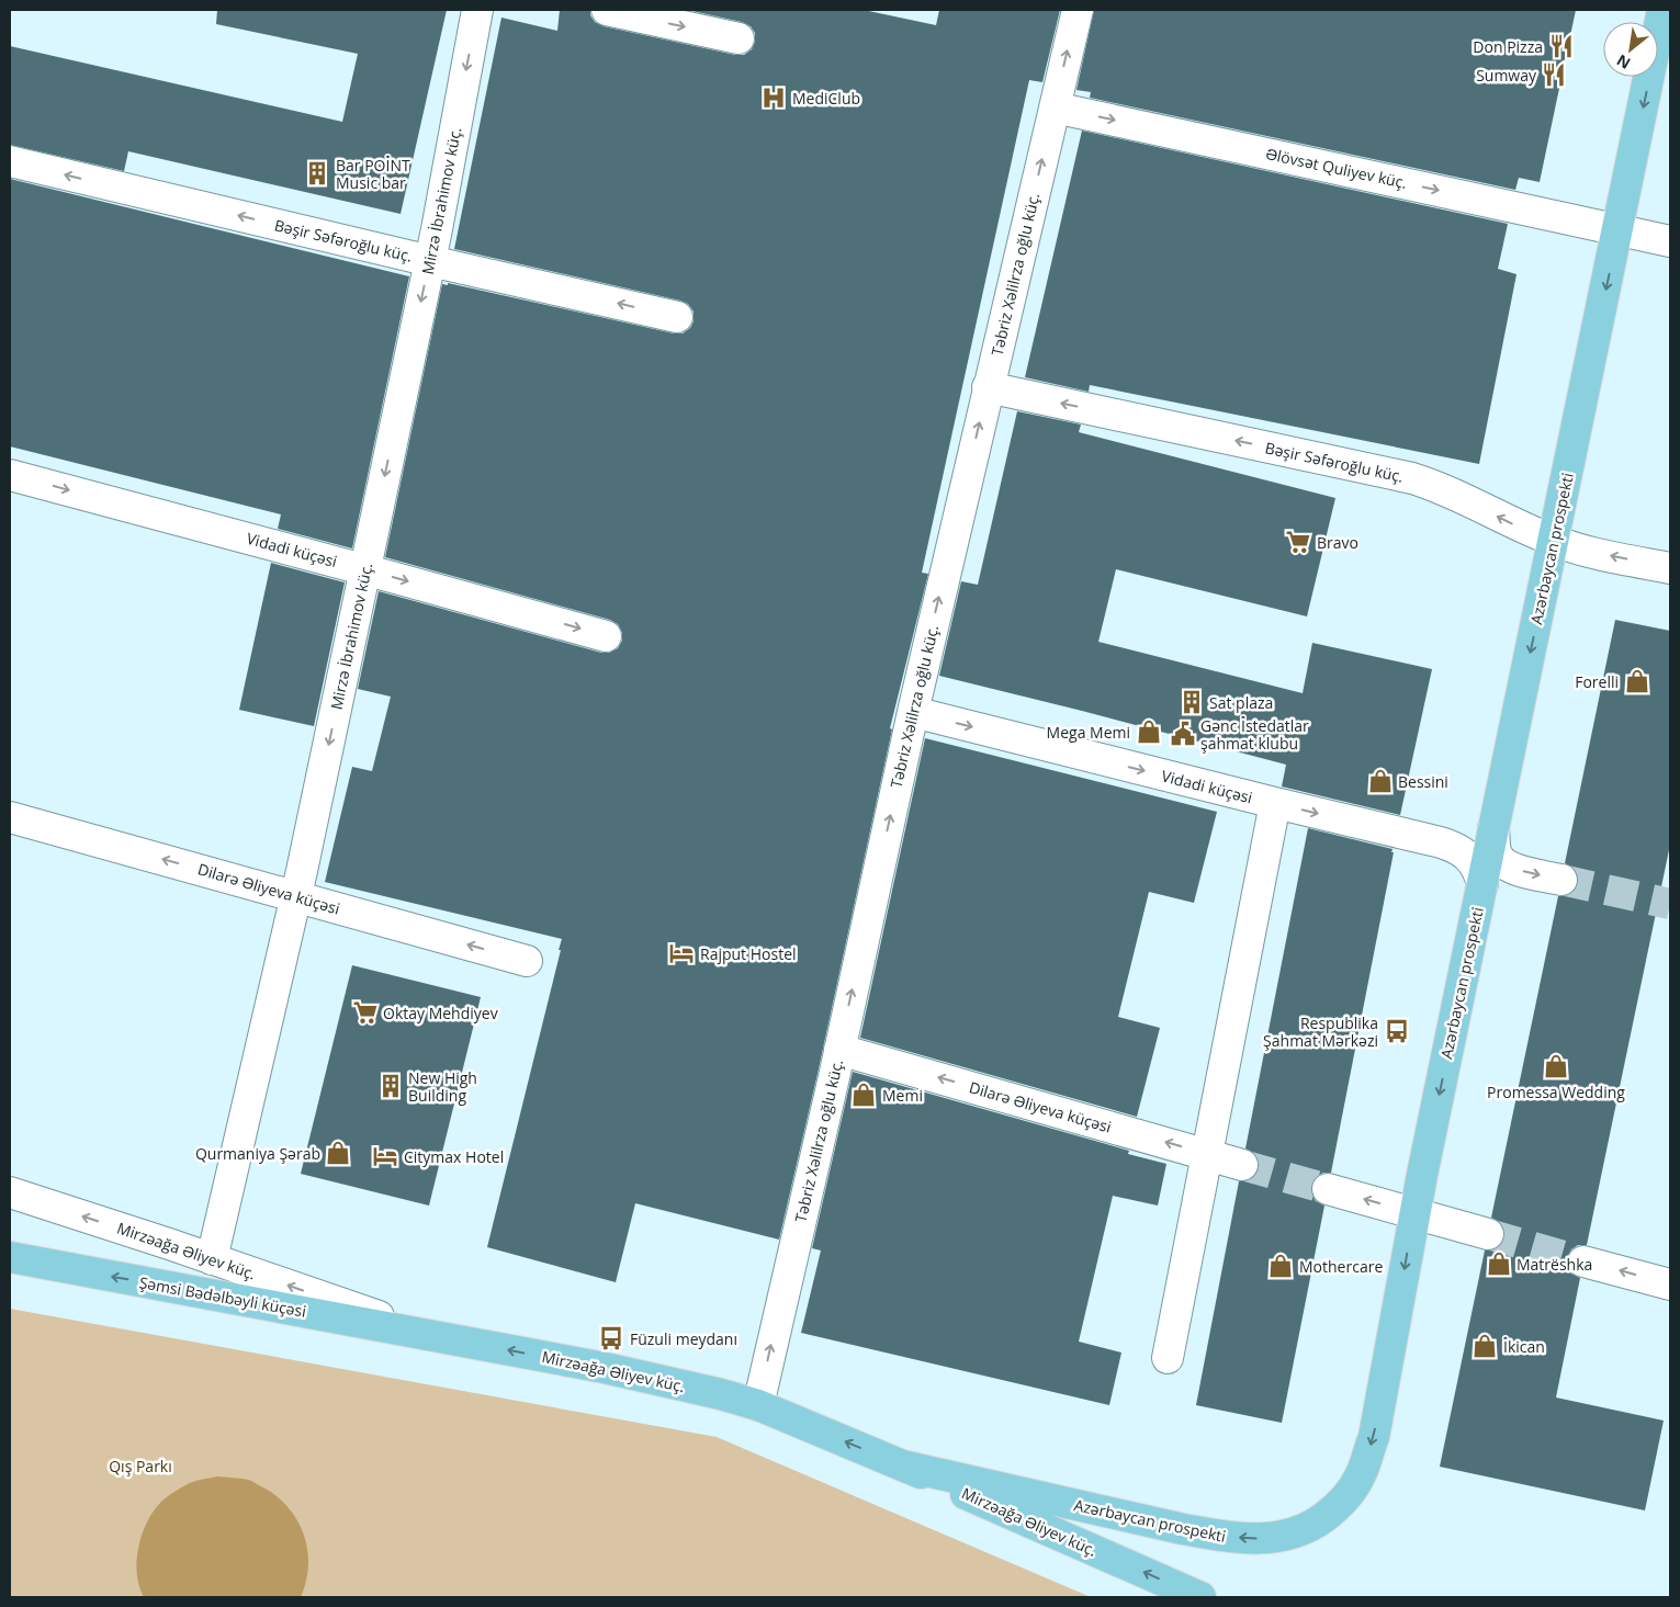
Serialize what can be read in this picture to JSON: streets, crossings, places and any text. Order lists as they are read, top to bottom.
{
  "streets": {
    "main road": ["Azərbaycan prospekti", "Mirzəağa Əliyev küç.", "Şəmsi Bədəlbəyli küçəsi"],
    "street": [
      "Əlövsət Quliyev küç.",
      "Mirzə İbrahimov küç.",
      "Bəşir Səfəroğlu küç.",
      "Təbriz Xəlilrza oğlu küç.",
      "Vidadi küçəsi",
      "Dilarə Əliyeva küçəsi"
    ]
  },
  "crossings": [
    ["Əlövsət Quliyev küç.", "Təbriz Xəlilrza oğlu küç."],
    ["Əlövsət Quliyev küç.", "Azərbaycan prospekti"],
    ["Mirzə İbrahimov küç.", "Bəşir Səfəroğlu küç."],
    ["Mirzə İbrahimov küç.", "Vidadi küçəsi"],
    ["Mirzə İbrahimov küç.", "Dilarə Əliyeva küçəsi"],
    ["Mirzə İbrahimov küç.", "Mirzəağa Əliyev küç."],
    ["Bəşir Səfəroğlu küç.", "Təbriz Xəlilrza oğlu küç."],
    ["Bəşir Səfəroğlu küç.", "Azərbaycan prospekti"],
    ["Təbriz Xəlilrza oğlu küç.", "Vidadi küçəsi"],
    ["Təbriz Xəlilrza oğlu küç.", "Dilarə Əliyeva küçəsi"],
    ["Təbriz Xəlilrza oğlu küç.", "Mirzəağa Əliyev küç."],
    ["Azərbaycan prospekti", "Vidadi küçəsi"],
    ["Azərbaycan prospekti", "Mirzəağa Əliyev küç."],
    ["Mirzəağa Əliyev küç.", "Şəmsi Bədəlbəyli küçəsi"]
  ],
  "one_way": [
    "Əlövsət Quliyev küç.",
    "Mirzə İbrahimov küç.",
    "Bəşir Səfəroğlu küç.",
    "Təbriz Xəlilrza oğlu küç.",
    "Azərbaycan prospekti",
    "Vidadi küçəsi",
    "Dilarə Əliyeva küçəsi",
    "Mirzəağa Əliyev küç.",
    "Şəmsi Bədəlbəyli küçəsi"
  ],
  "parks": ["Qış Parkı"],
  "places": {
    "restaurant": ["Don Pizza", "Sumway"],
    "hospital": ["MediClub"],
    "building": ["Bar POİNT Music bar", "Sat plaza", "New High Building"],
    "supermarket": ["Bravo", "Oktay Mehdiyev"],
    "shop": [
      "Forelli",
      "Mega Memi",
      "Bessini",
      "Promessa Wedding",
      "Memi",
      "Qurmaniya Şərab",
      "Matrëshka",
      "Mothercare",
      "İkican"
    ],
    "public building": ["Gənc İstedatlar şahmat klubu"],
    "hotel": ["Rajput Hostel", "Citymax Hotel"],
    "bus stop": ["Respublika Şahmat Mərkəzi", "Füzuli meydanı"]
  },
  "north": "bottom left"
}
